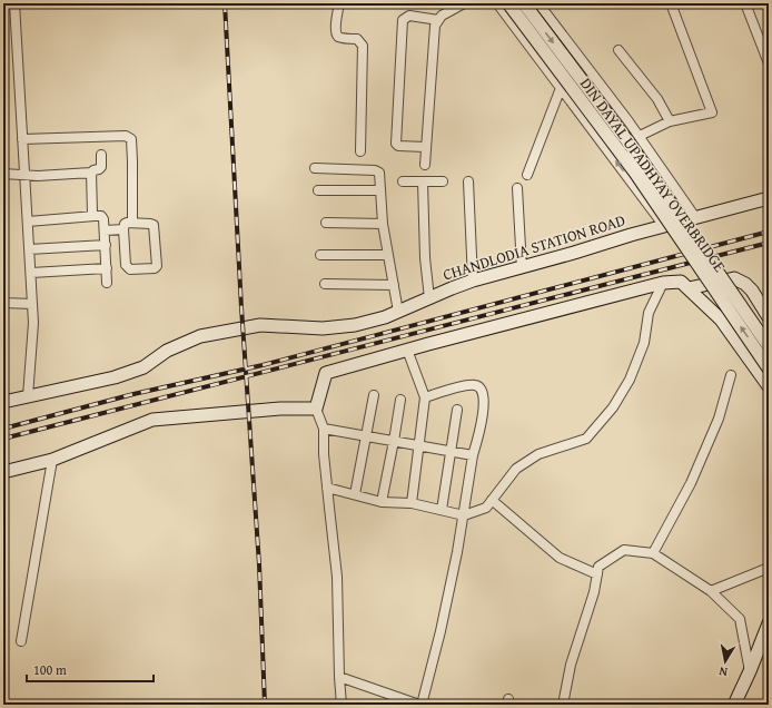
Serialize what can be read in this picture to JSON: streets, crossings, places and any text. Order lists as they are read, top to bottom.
{
  "streets": {
    "street": ["DIN DAYAL UPADHYAY OVERBRIDGE", "CHANDLODIA STATION ROAD"]
  },
  "scale_bar": "100 m",
  "north": "bottom"
}
